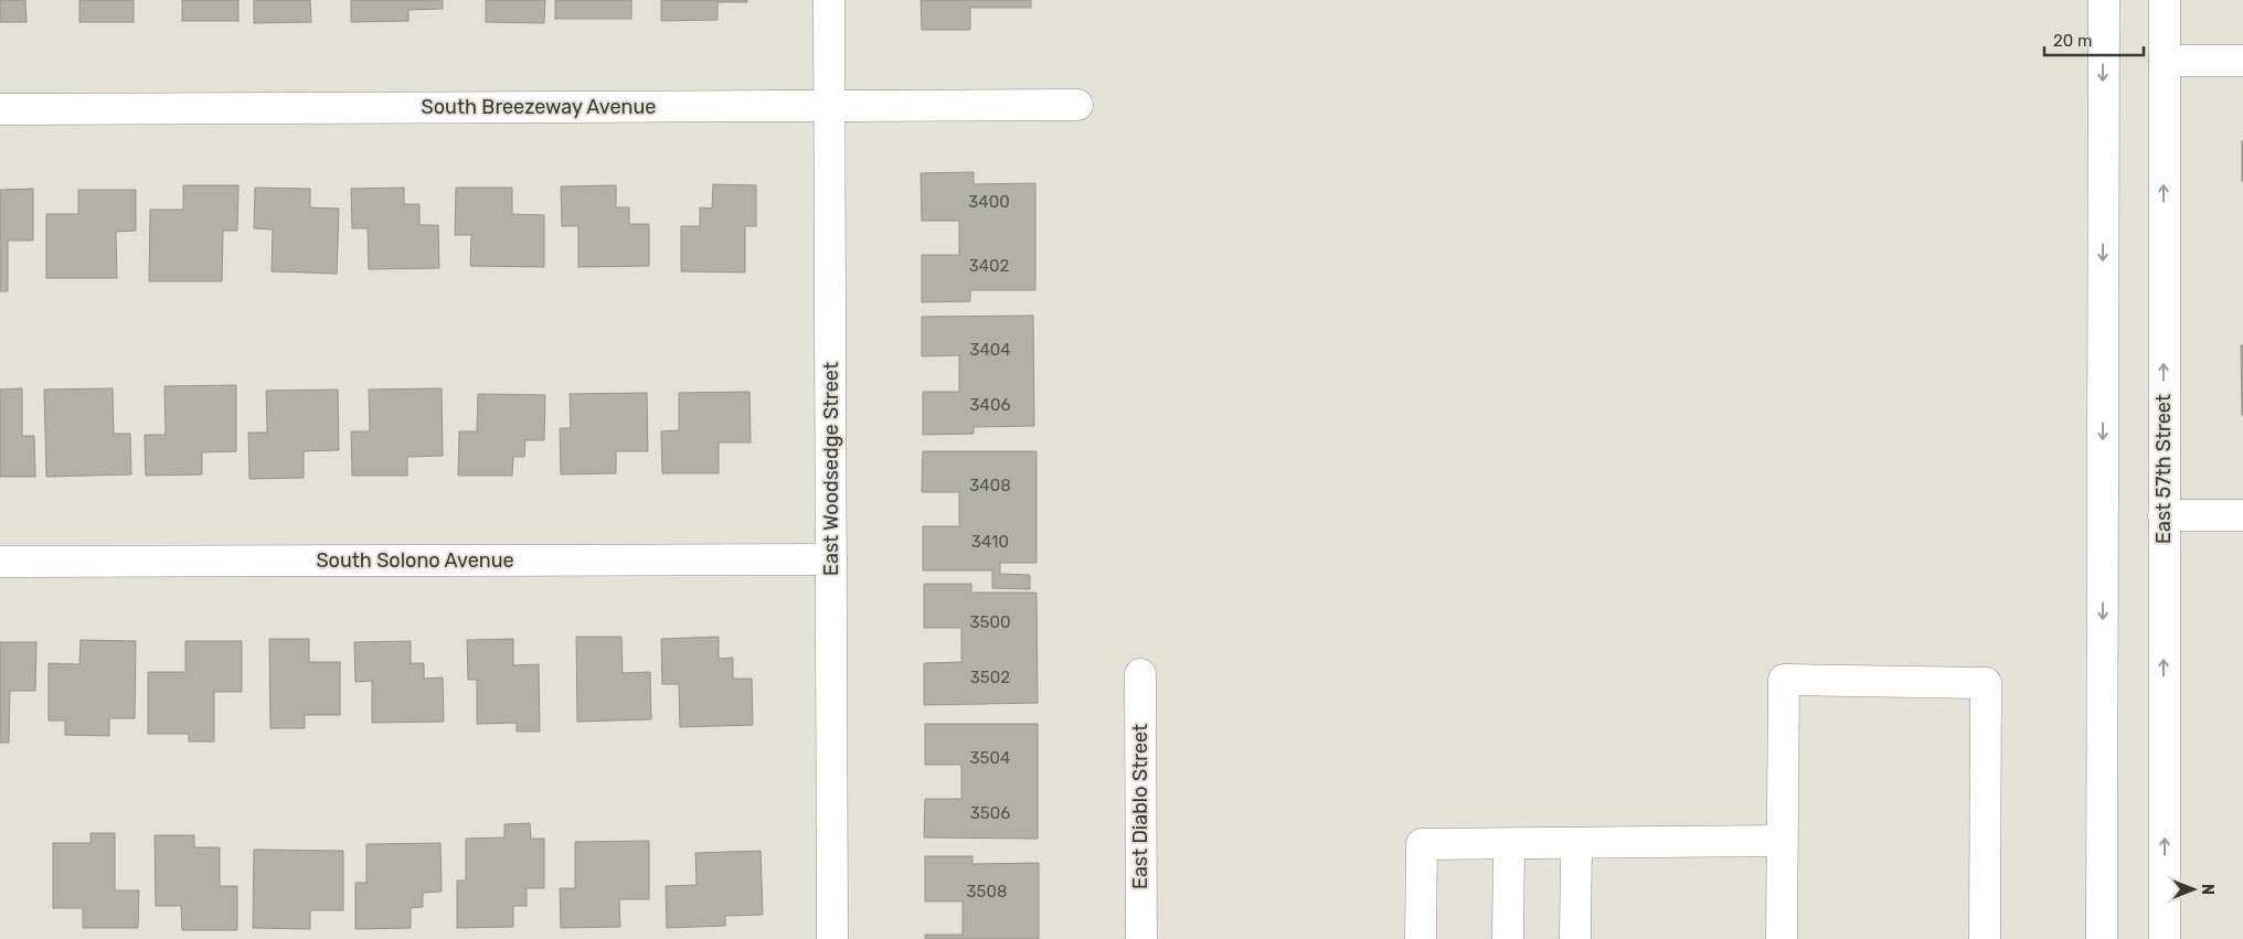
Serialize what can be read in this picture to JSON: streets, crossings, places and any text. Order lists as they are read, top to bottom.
{
  "streets": {
    "street": [
      "South Breezeway Avenue",
      "East Woodsedge Street",
      "East 57th Street",
      "South Solono Avenue",
      "East Diablo Street"
    ]
  },
  "crossings": [
    ["South Breezeway Avenue", "East Woodsedge Street"],
    ["East Woodsedge Street", "South Solono Avenue"]
  ],
  "house_numbers": [
    "3400",
    "3402",
    "3404",
    "3406",
    "3408",
    "3410",
    "3500",
    "3502",
    "3504",
    "3506",
    "3508"
  ],
  "scale_bar": "20 m",
  "north": "right"
}
